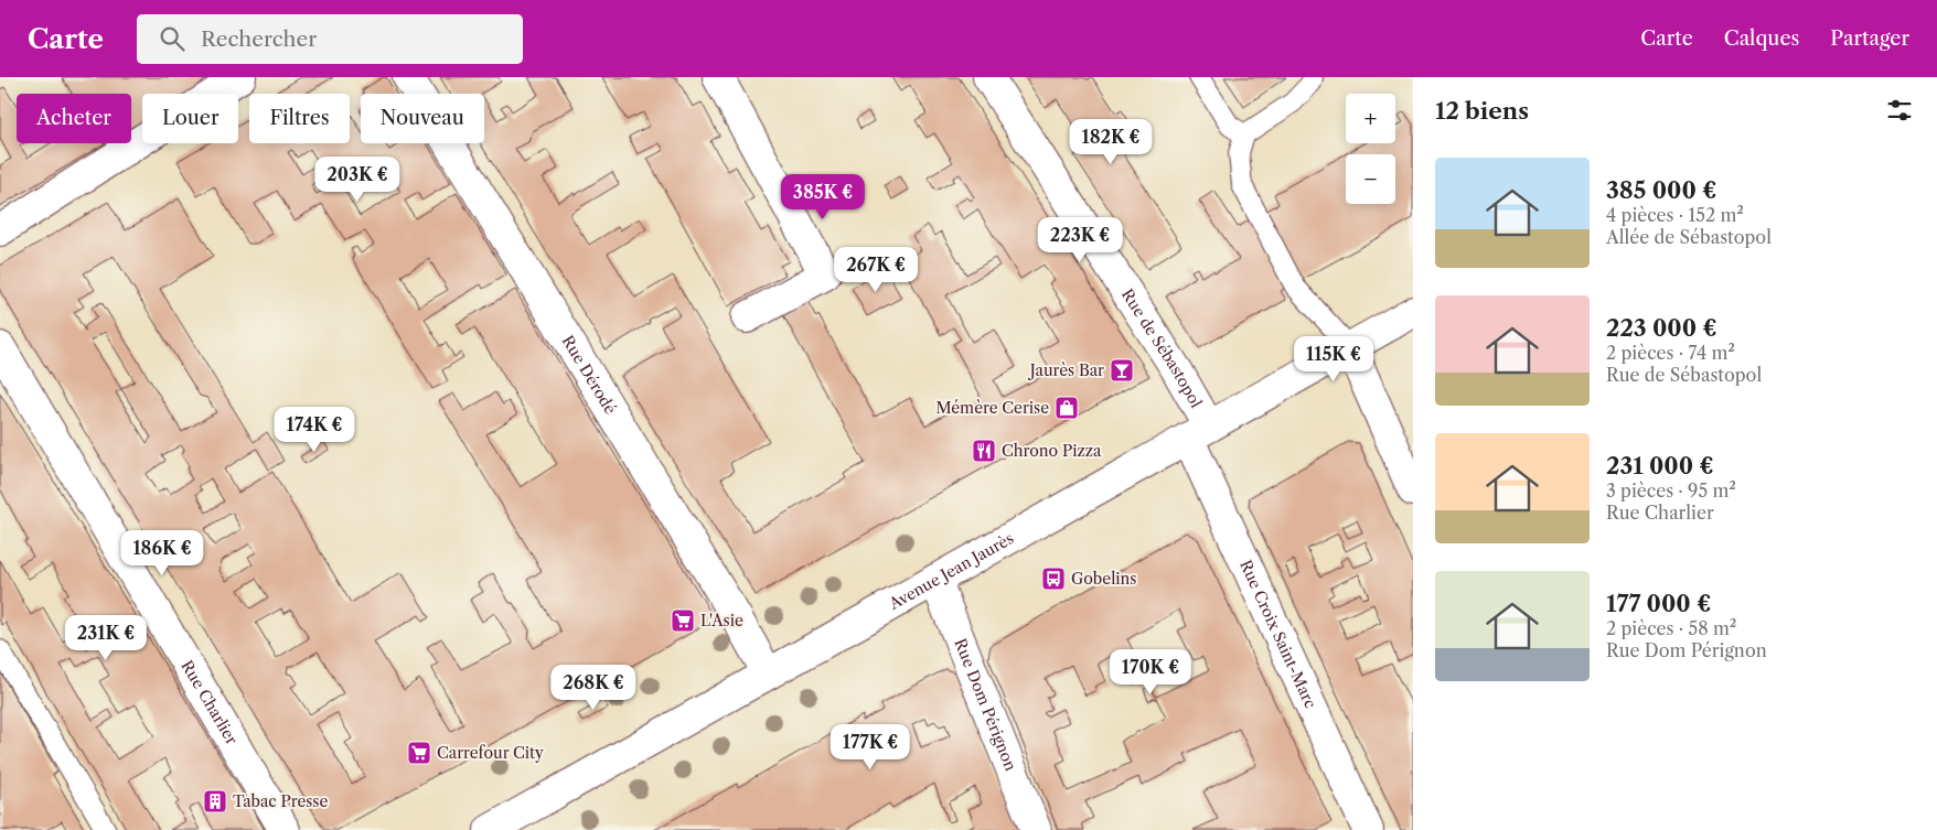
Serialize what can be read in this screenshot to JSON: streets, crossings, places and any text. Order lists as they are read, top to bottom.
{
  "streets": {
    "street": [
      "Rue de Sébastopol",
      "Rue Dérodé",
      "Avenue Jean Jaurès",
      "Rue Croix Saint-Marc",
      "Rue Charlier",
      "Rue Dom Pérignon"
    ]
  },
  "crossings": [
    ["Rue de Sébastopol", "Avenue Jean Jaurès"],
    ["Rue de Sébastopol", "Rue Croix Saint-Marc"],
    ["Rue Dérodé", "Avenue Jean Jaurès"],
    ["Avenue Jean Jaurès", "Rue Croix Saint-Marc"],
    ["Avenue Jean Jaurès", "Rue Dom Pérignon"]
  ],
  "places": {
    "bar": ["Jaurès Bar"],
    "shop": ["Mémère Cerise"],
    "restaurant": ["Chrono Pizza"],
    "bus stop": ["Gobelins"],
    "supermarket": ["L'Asie", "Carrefour City"],
    "building": ["Tabac Presse"]
  },
  "page": {
    "header": "Carte",
    "search": "Rechercher",
    "nav": ["Carte", "Calques", "Partager"],
    "heading": "12 biens",
    "map_buttons": ["+", "−"],
    "chip": [
      "Acheter",
      "Louer",
      "Filtres",
      "Nouveau"
    ],
    "price": [
      "182K €",
      "203K €",
      "385K €",
      "223K €",
      "267K €",
      "115K €",
      "174K €",
      "186K €",
      "231K €",
      "170K €",
      "268K €",
      "177K €"
    ],
    "list": [
      {
        "name": "385 000 €",
        "note": "4 pièces · 152 m² · Allée de Sébastopol"
      },
      {
        "name": "223 000 €",
        "note": "2 pièces · 74 m² · Rue de Sébastopol"
      },
      {
        "name": "231 000 €",
        "note": "3 pièces · 95 m² · Rue Charlier"
      },
      {
        "name": "177 000 €",
        "note": "2 pièces · 58 m² · Rue Dom Pérignon"
      }
    ]
  }
}
